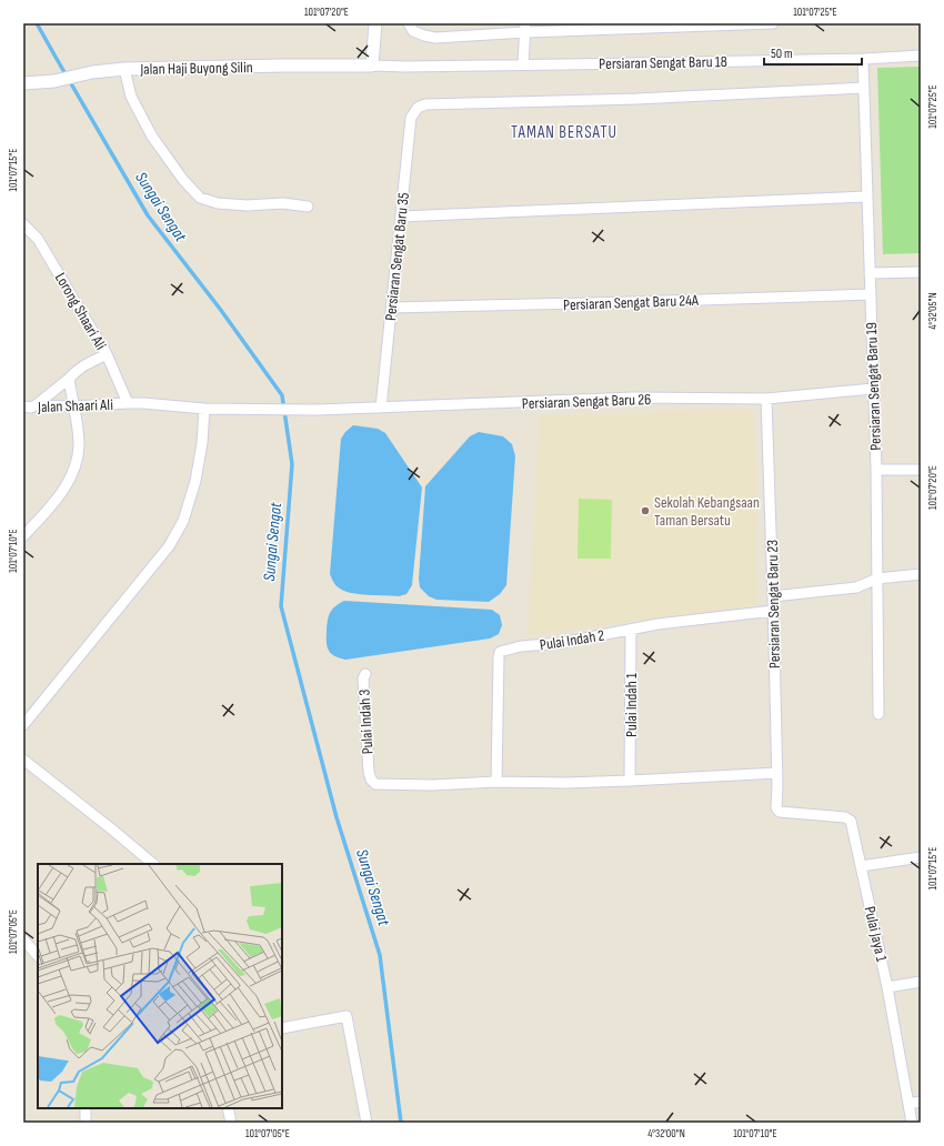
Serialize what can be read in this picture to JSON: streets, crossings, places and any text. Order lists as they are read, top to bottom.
{
  "streets": {
    "street": [
      "Persiaran Sengat Baru 18",
      "Jalan Haji Buyong Silin",
      "Persiaran Sengat Baru 35",
      "Persiaran Sengat Baru 24A",
      "Lorong Shaari Ali",
      "Persiaran Sengat Baru 19",
      "Persiaran Sengat Baru 26",
      "Jalan Shaari Ali",
      "Persiaran Sengat Baru 23",
      "Pulai Indah 2",
      "Pulai Indah 1",
      "Pulai Indah 3",
      "Pulai Jaya 1"
    ]
  },
  "crossings": [
    ["Persiaran Sengat Baru 18", "Jalan Haji Buyong Silin"],
    ["Persiaran Sengat Baru 18", "Persiaran Sengat Baru 19"],
    ["Persiaran Sengat Baru 35", "Persiaran Sengat Baru 24A"],
    ["Persiaran Sengat Baru 35", "Persiaran Sengat Baru 19"],
    ["Persiaran Sengat Baru 35", "Persiaran Sengat Baru 26"],
    ["Persiaran Sengat Baru 24A", "Persiaran Sengat Baru 19"],
    ["Lorong Shaari Ali", "Jalan Shaari Ali"],
    ["Persiaran Sengat Baru 19", "Persiaran Sengat Baru 26"],
    ["Persiaran Sengat Baru 26", "Jalan Shaari Ali"],
    ["Persiaran Sengat Baru 26", "Persiaran Sengat Baru 23"],
    ["Persiaran Sengat Baru 23", "Pulai Indah 2"],
    ["Persiaran Sengat Baru 23", "Pulai Jaya 1"],
    ["Pulai Indah 2", "Pulai Indah 1"],
    ["Pulai Indah 2", "Pulai Indah 3"]
  ],
  "districts": ["TAMAN BERSATU"],
  "water": ["Sungai Sengat"],
  "places": ["Sekolah Kebangsaan Taman Bersatu"],
  "scale_bar": "50 m",
  "coordinates": [
    "101°07'20\"E",
    "101°07'25\"E",
    "101°07'15\"E",
    "4°32'05\"N",
    "101°07'10\"E",
    "101°07'05\"E",
    "4°32'00\"N"
  ]
}
